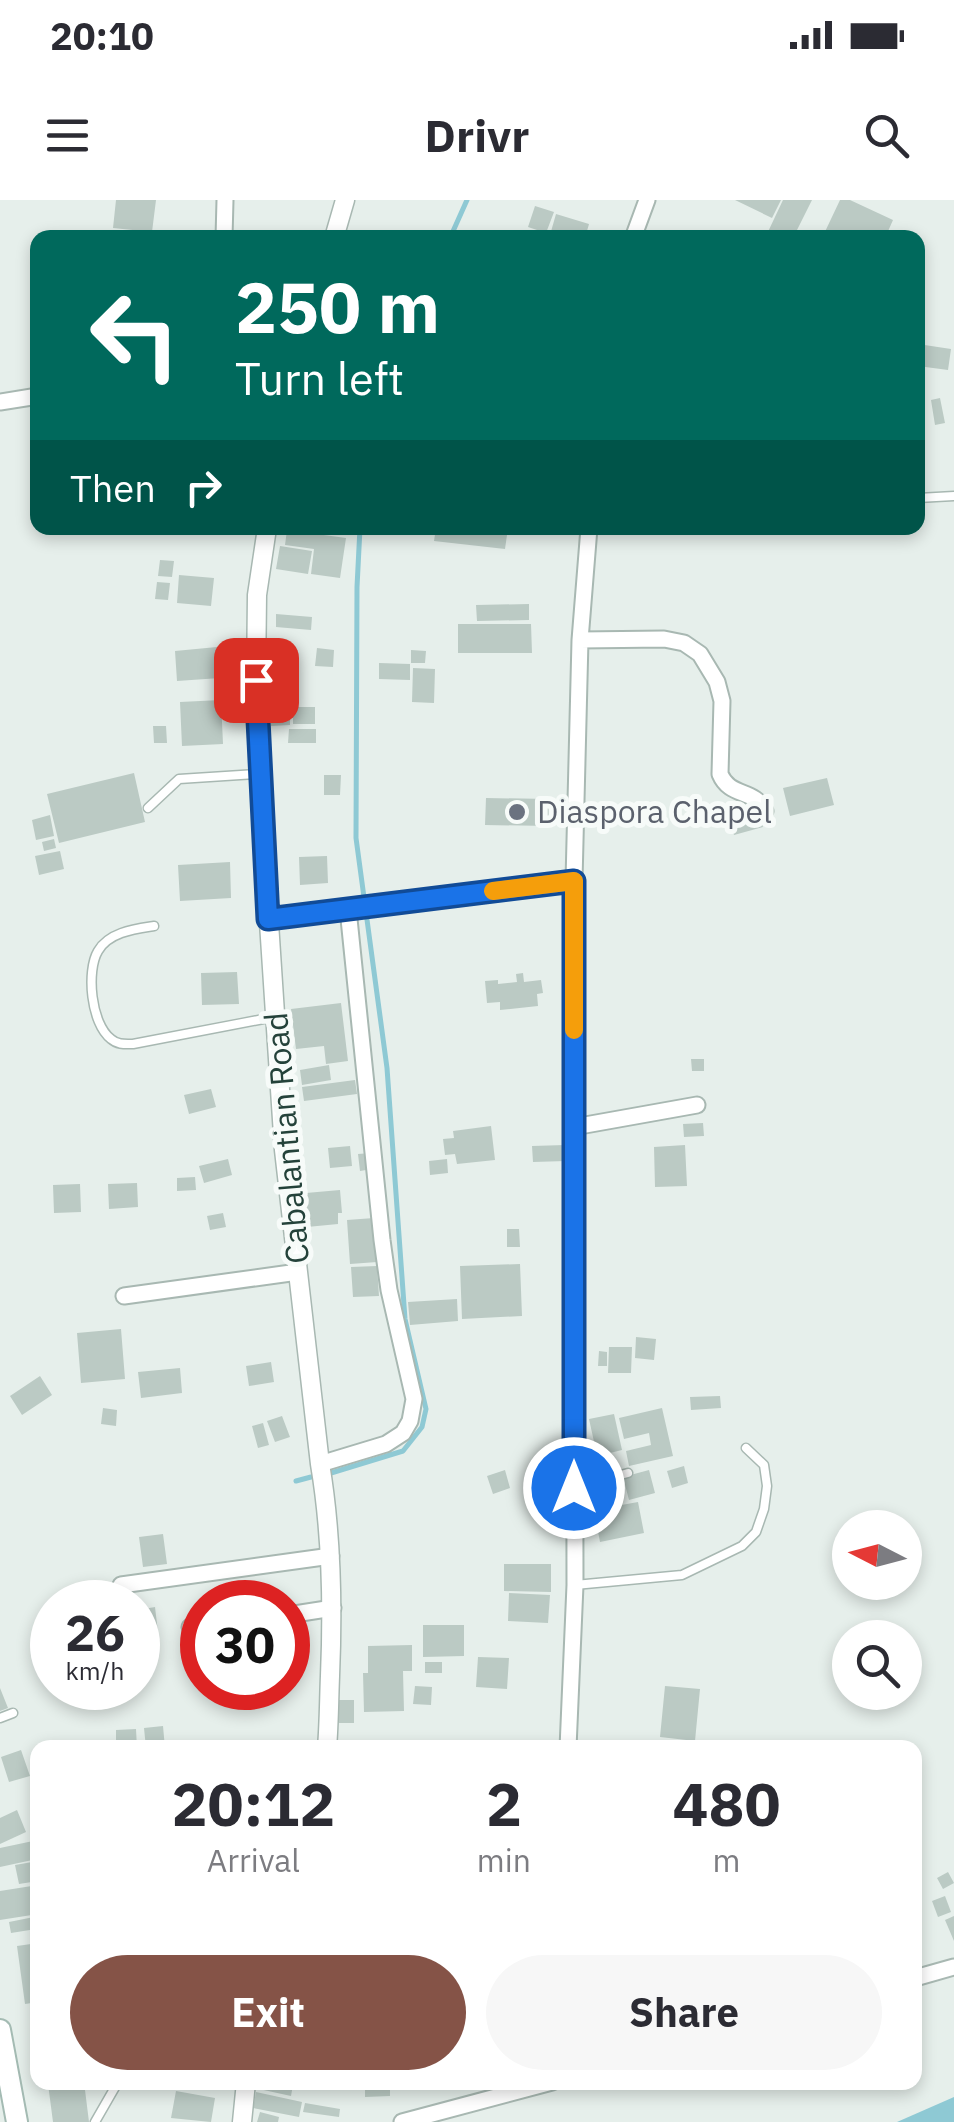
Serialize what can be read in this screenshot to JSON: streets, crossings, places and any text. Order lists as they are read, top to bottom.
{
  "streets": {
    "street": ["Cabalantian Road"]
  },
  "places": ["Diaspora Chapel"],
  "north": "left",
  "page": {
    "status": "20:10",
    "header": "Drivr",
    "turn": ["250 m", "Turn left"],
    "then": "Then",
    "speed": "26 km/h",
    "limit": "30",
    "eta": [
      "20:12",
      "Arrival",
      "2",
      "min",
      "480",
      "m"
    ],
    "buttons": ["Exit", "Share"]
  }
}
